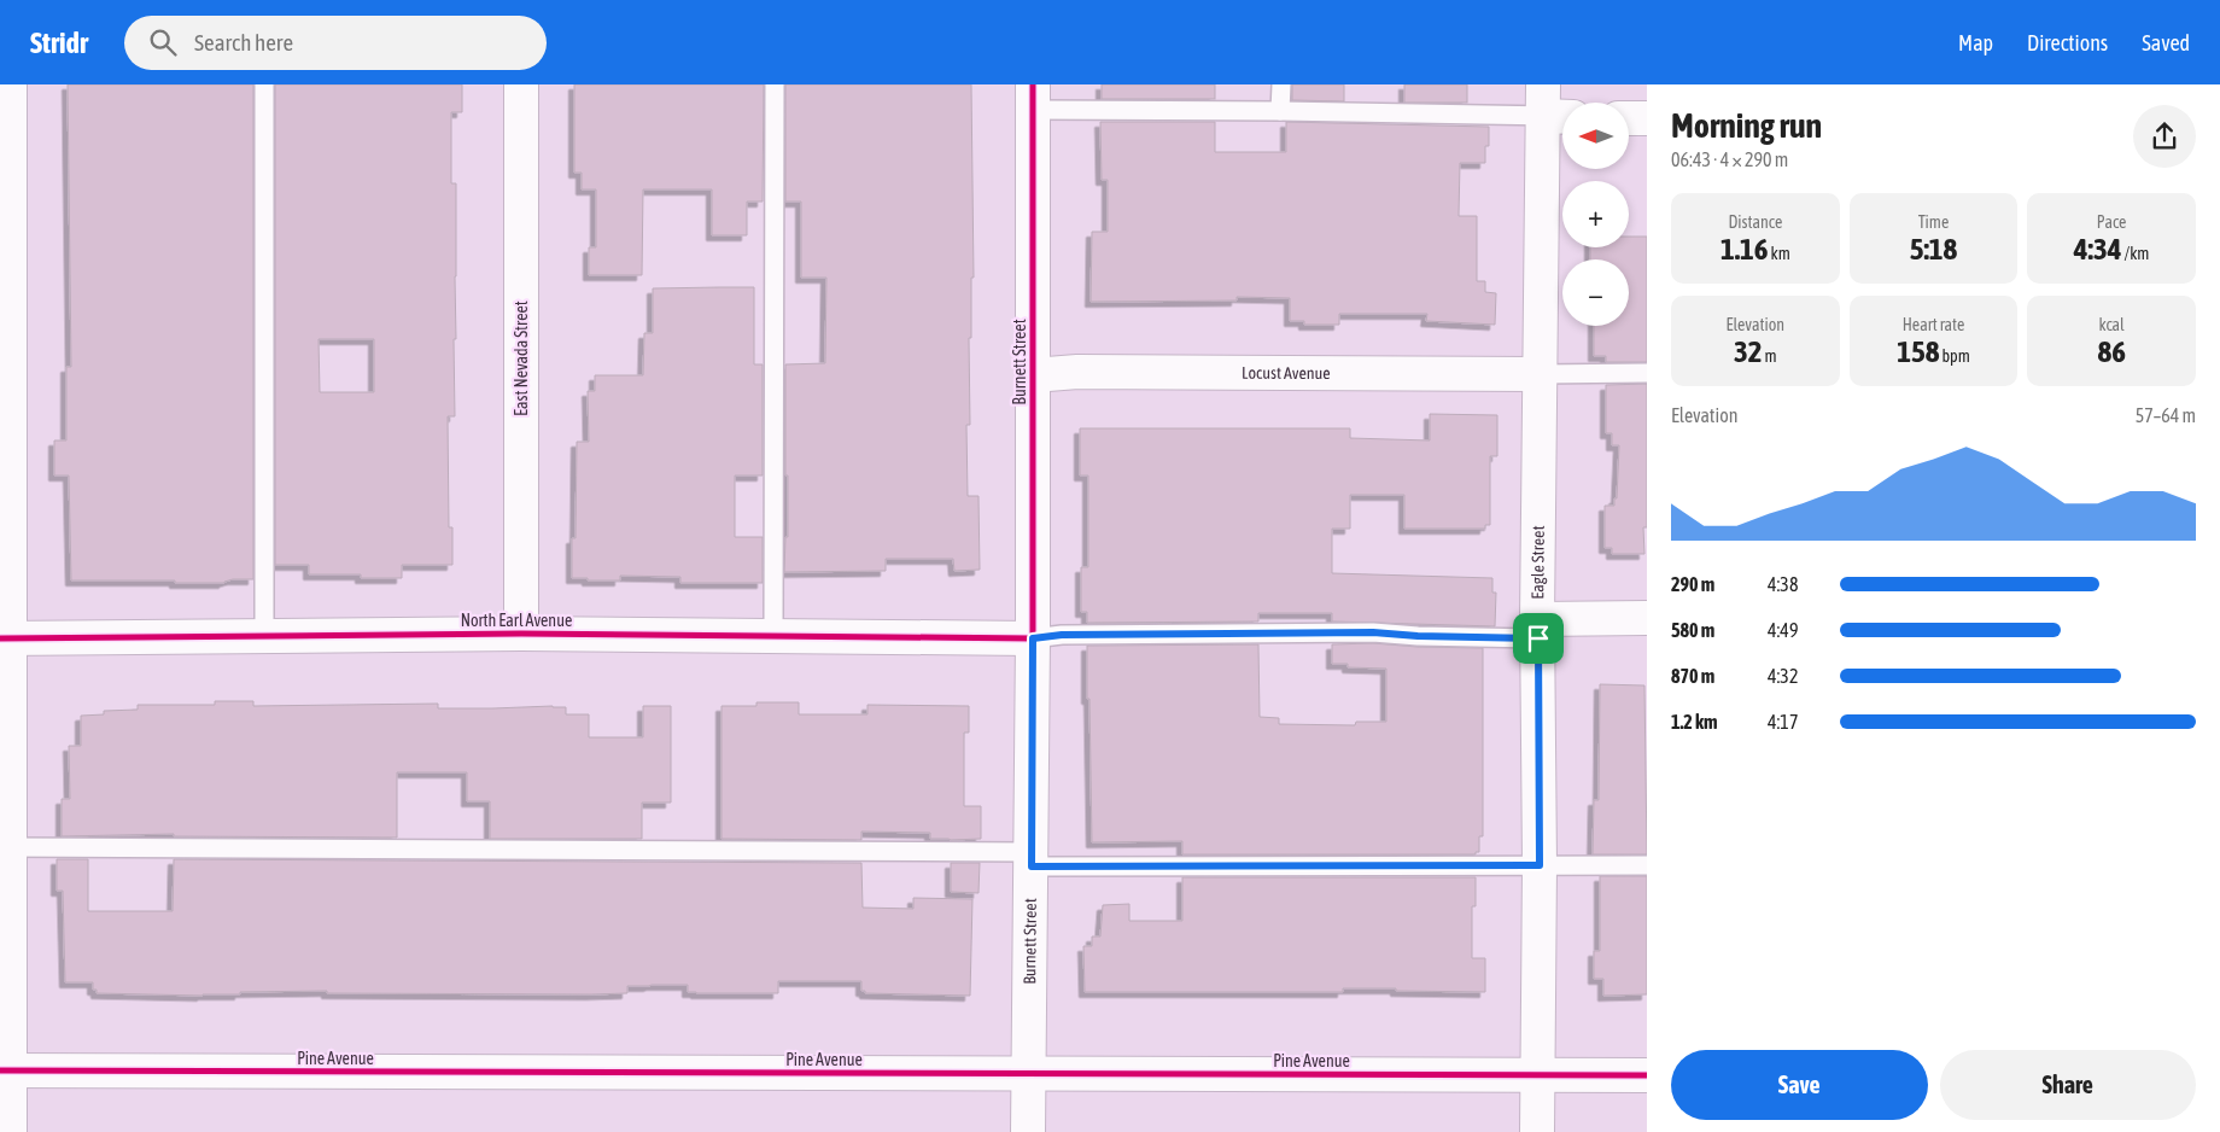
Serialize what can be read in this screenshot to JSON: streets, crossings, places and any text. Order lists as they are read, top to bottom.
{
  "streets": {
    "street": [
      "East Nevada Street",
      "Burnett Street",
      "Locust Avenue",
      "Eagle Street",
      "North Earl Avenue",
      "Pine Avenue"
    ]
  },
  "crossings": [
    ["East Nevada Street", "North Earl Avenue"],
    ["Burnett Street", "Locust Avenue"],
    ["Burnett Street", "North Earl Avenue"],
    ["Burnett Street", "Pine Avenue"],
    ["Locust Avenue", "Eagle Street"],
    ["Eagle Street", "Pine Avenue"]
  ],
  "north": "left",
  "page": {
    "header": "Stridr",
    "search": "Search here",
    "nav": ["Map", "Directions", "Saved"],
    "heading": ["Morning run", "06:43 · 4 × 290 m"],
    "map_buttons": ["+", "−"],
    "stats": [
      ["Distance", "1.16 km"],
      ["Time", "5:18"],
      ["Pace", "4:34 /km"],
      ["Elevation", "32 m"],
      ["Heart rate", "158 bpm"],
      ["kcal", "86"]
    ],
    "chart": ["Elevation", "57–64 m"],
    "list": [
      {
        "name": "290 m",
        "note": "4:38"
      },
      {
        "name": "580 m",
        "note": "4:49"
      },
      {
        "name": "870 m",
        "note": "4:32"
      },
      {
        "name": "1.2 km",
        "note": "4:17"
      }
    ],
    "buttons": ["Save", "Share"]
  }
}
